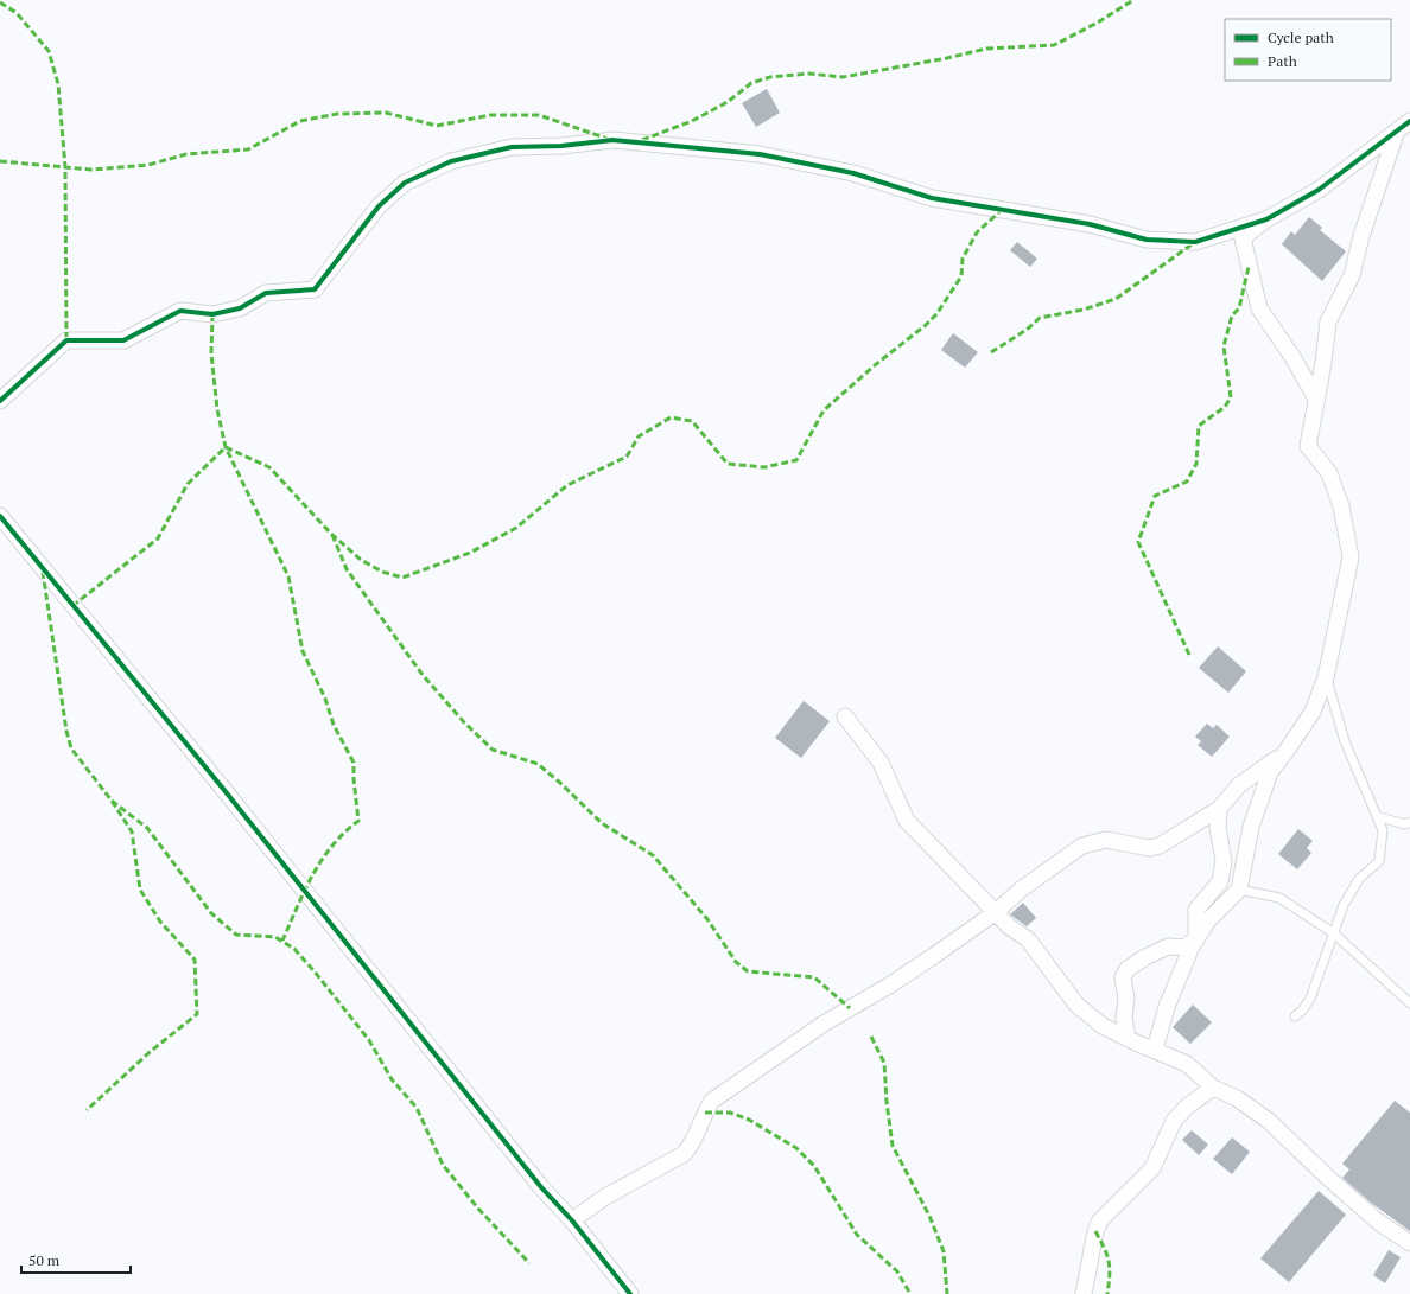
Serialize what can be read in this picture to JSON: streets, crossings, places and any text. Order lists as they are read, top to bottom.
{
  "legend": ["Cycle path", "Path"],
  "scale_bar": "50 m"
}
